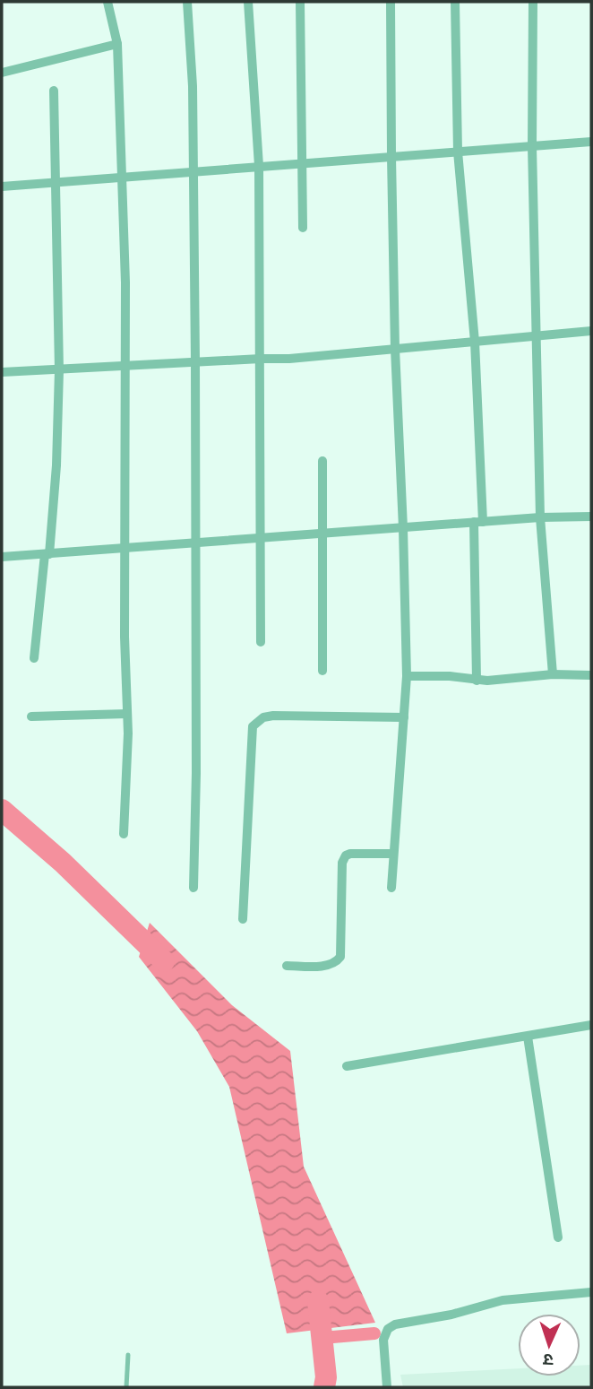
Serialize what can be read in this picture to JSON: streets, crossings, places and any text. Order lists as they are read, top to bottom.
{
  "north": "bottom"
}
